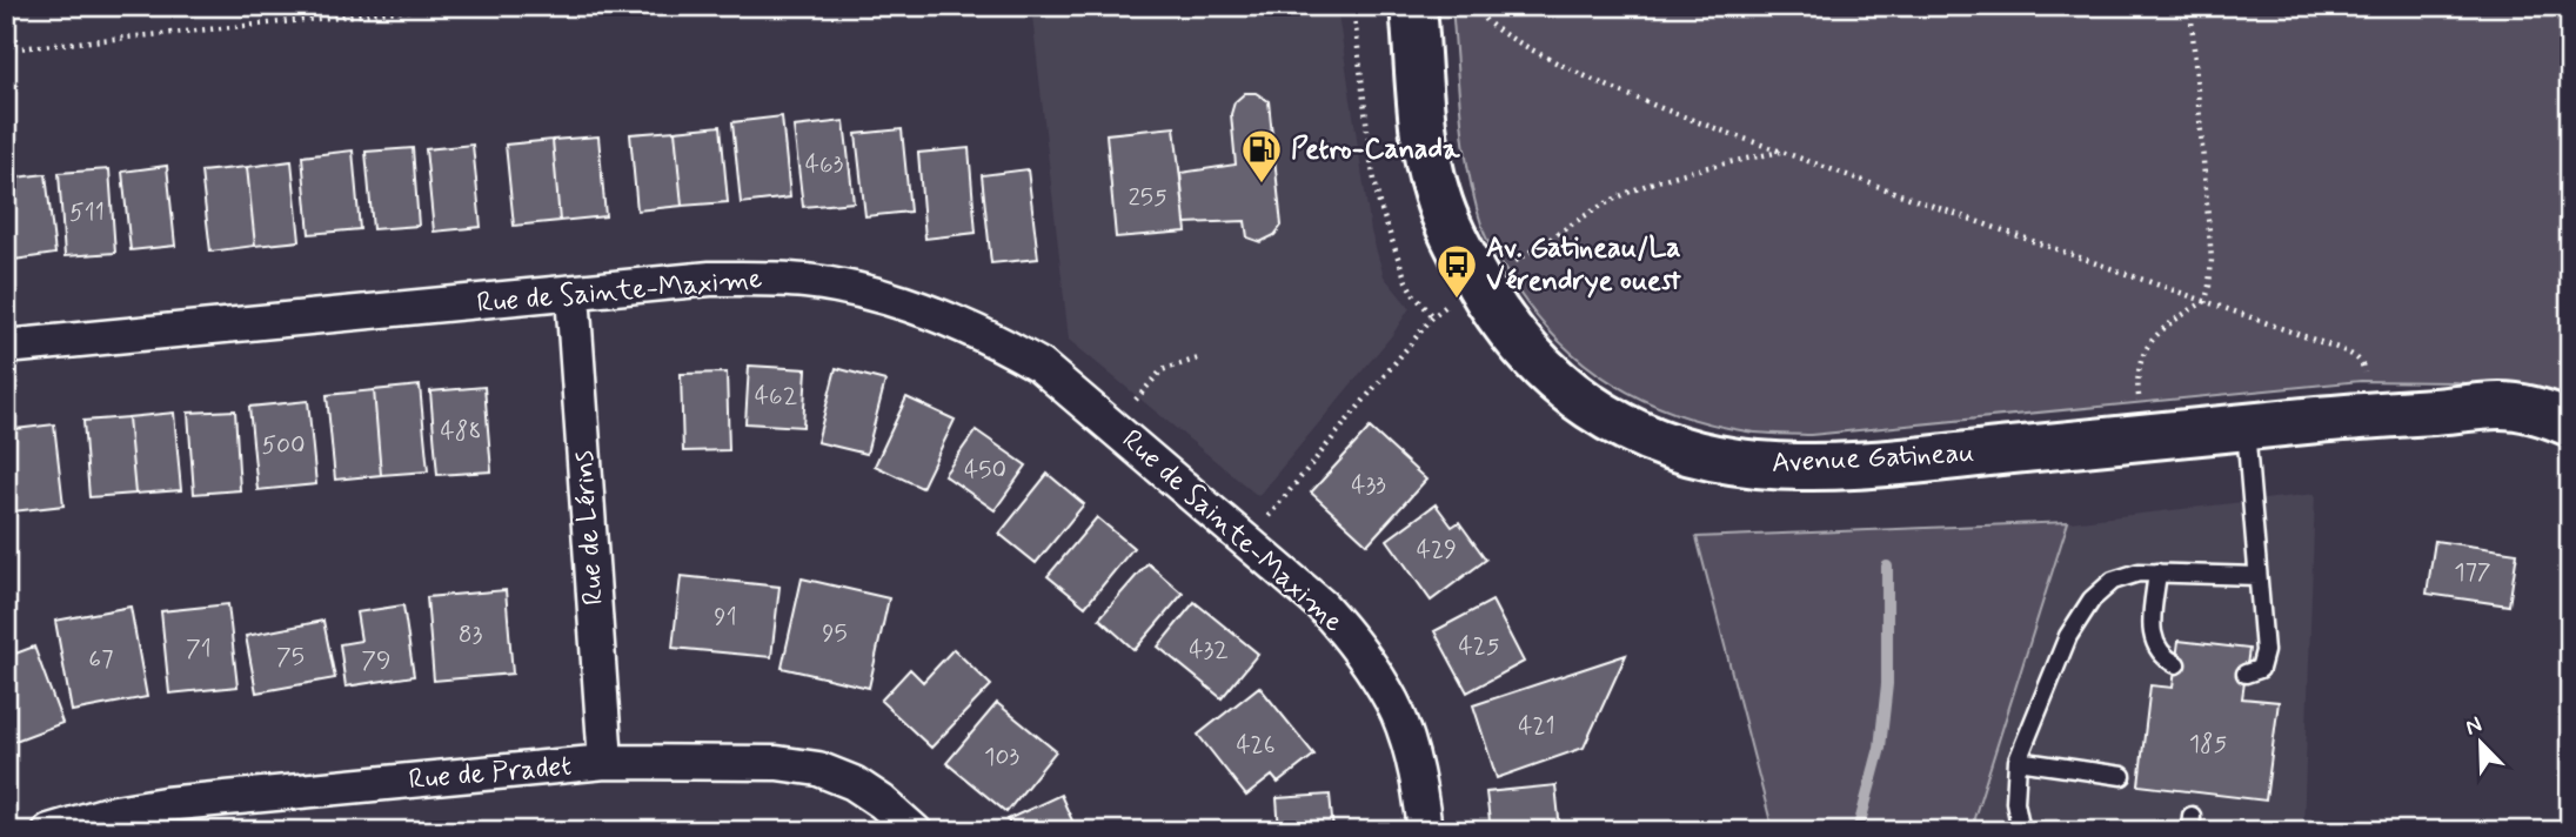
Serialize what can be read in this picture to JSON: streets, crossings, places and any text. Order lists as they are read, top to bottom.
{
  "streets": {
    "street": [
      "Rue de Sainte-Maxime",
      "Avenue Gatineau",
      "Rue de Lérins",
      "Rue de Pradet"
    ]
  },
  "crossings": [
    ["Rue de Sainte-Maxime", "Rue de Lérins"],
    ["Rue de Lérins", "Rue de Pradet"]
  ],
  "places": {
    "fuel station": ["Petro-Canada"],
    "bus stop": ["Av. Gatineau/La Vérendrye ouest"]
  },
  "house_numbers": [
    "463",
    "255",
    "511",
    "462",
    "488",
    "500",
    "450",
    "433",
    "429",
    "177",
    "91",
    "95",
    "83",
    "425",
    "71",
    "432",
    "75",
    "67",
    "79",
    "421",
    "185",
    "426",
    "103"
  ],
  "north": "top left"
}
